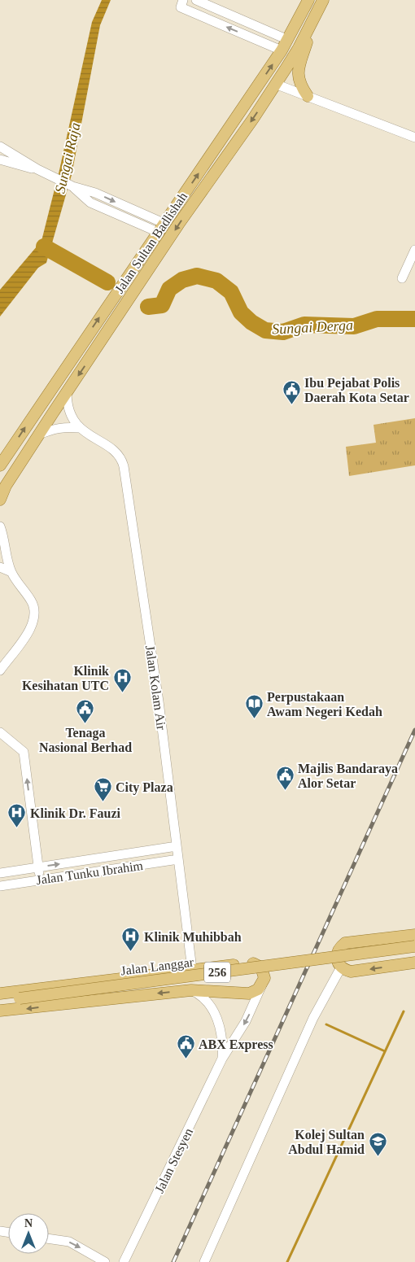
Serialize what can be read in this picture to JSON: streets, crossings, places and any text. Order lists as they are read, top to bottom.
{
  "streets": {
    "main road": ["Jalan Sultan Badlishah", "Jalan Langgar", "256"],
    "street": ["Jalan Kolam Air", "Jalan Tunku Ibrahim", "Jalan Stesyen"]
  },
  "crossings": [
    ["Jalan Sultan Badlishah", "Jalan Kolam Air"],
    ["Jalan Kolam Air", "Jalan Tunku Ibrahim"]
  ],
  "water": ["Sungai Raja", "Sungai Derga"],
  "places": {
    "public building": [
      "Ibu Pejabat Polis Daerah Kota Setar",
      "Tenaga Nasional Berhad",
      "Majlis Bandaraya Alor Setar",
      "ABX Express"
    ],
    "hospital": ["Klinik Kesihatan UTC", "Klinik Dr. Fauzi", "Klinik Muhibbah"],
    "library": ["Perpustakaan Awam Negeri Kedah"],
    "supermarket": ["City Plaza"],
    "school or university": ["Kolej Sultan Abdul Hamid"]
  },
  "north": "top"
}
